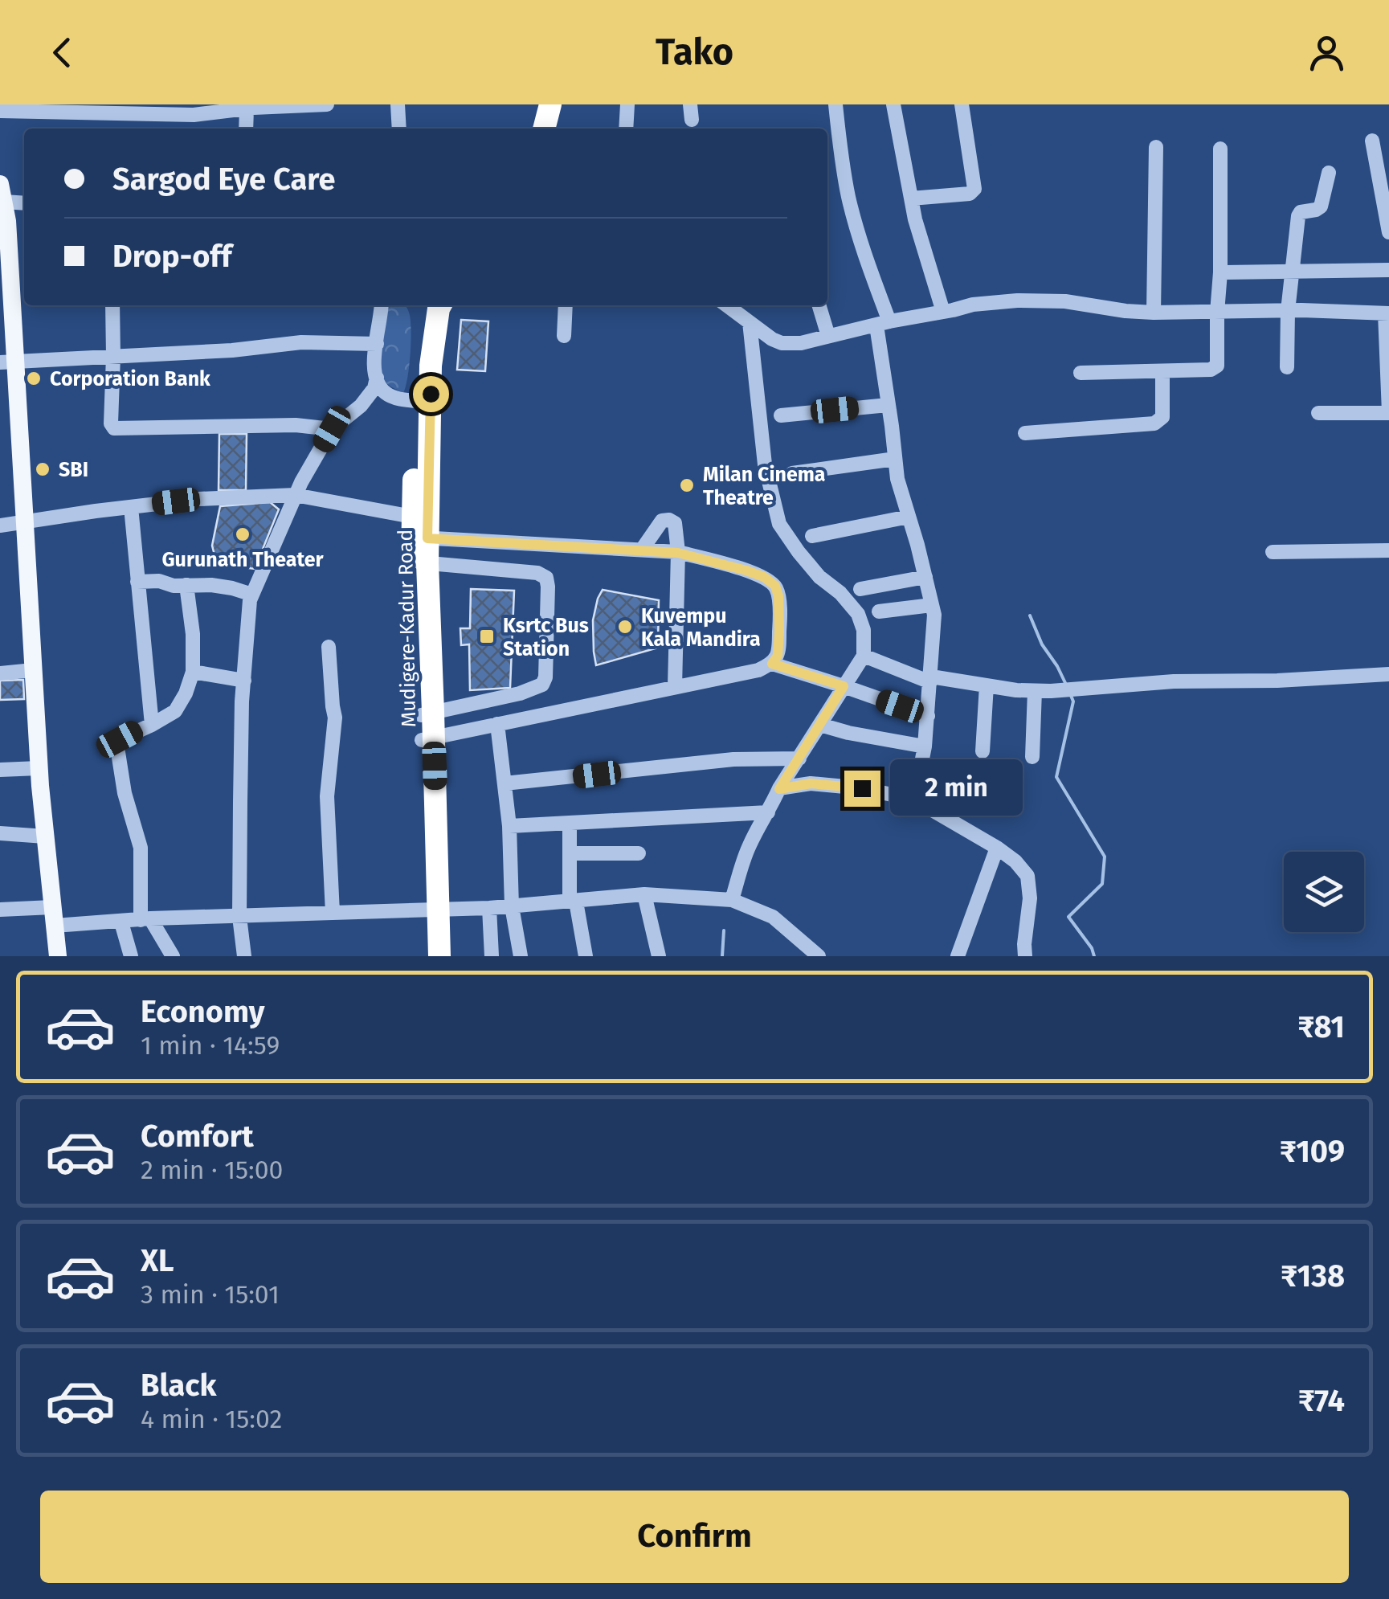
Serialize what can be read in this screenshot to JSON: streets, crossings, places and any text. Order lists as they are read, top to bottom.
{
  "streets": {
    "highway": ["Mudigere-Kadur Road"]
  },
  "places": {
    "other": [
      "Corporation Bank",
      "SBI",
      "Milan Cinema Theatre",
      "Gurunath Theater",
      "Kuvempu Kala Mandira"
    ],
    "transit": ["Ksrtc Bus Station"]
  },
  "page": {
    "header": "Tako",
    "banner": ["Sargod Eye Care", "Drop-off"],
    "bubble": "2 min",
    "list": [
      {
        "name": "Economy",
        "note": "1 min · 14:59",
        "value": "₹81"
      },
      {
        "name": "Comfort",
        "note": "2 min · 15:00",
        "value": "₹109"
      },
      {
        "name": "XL",
        "note": "3 min · 15:01",
        "value": "₹138"
      },
      {
        "name": "Black",
        "note": "4 min · 15:02",
        "value": "₹74"
      }
    ],
    "buttons": "Confirm"
  }
}
